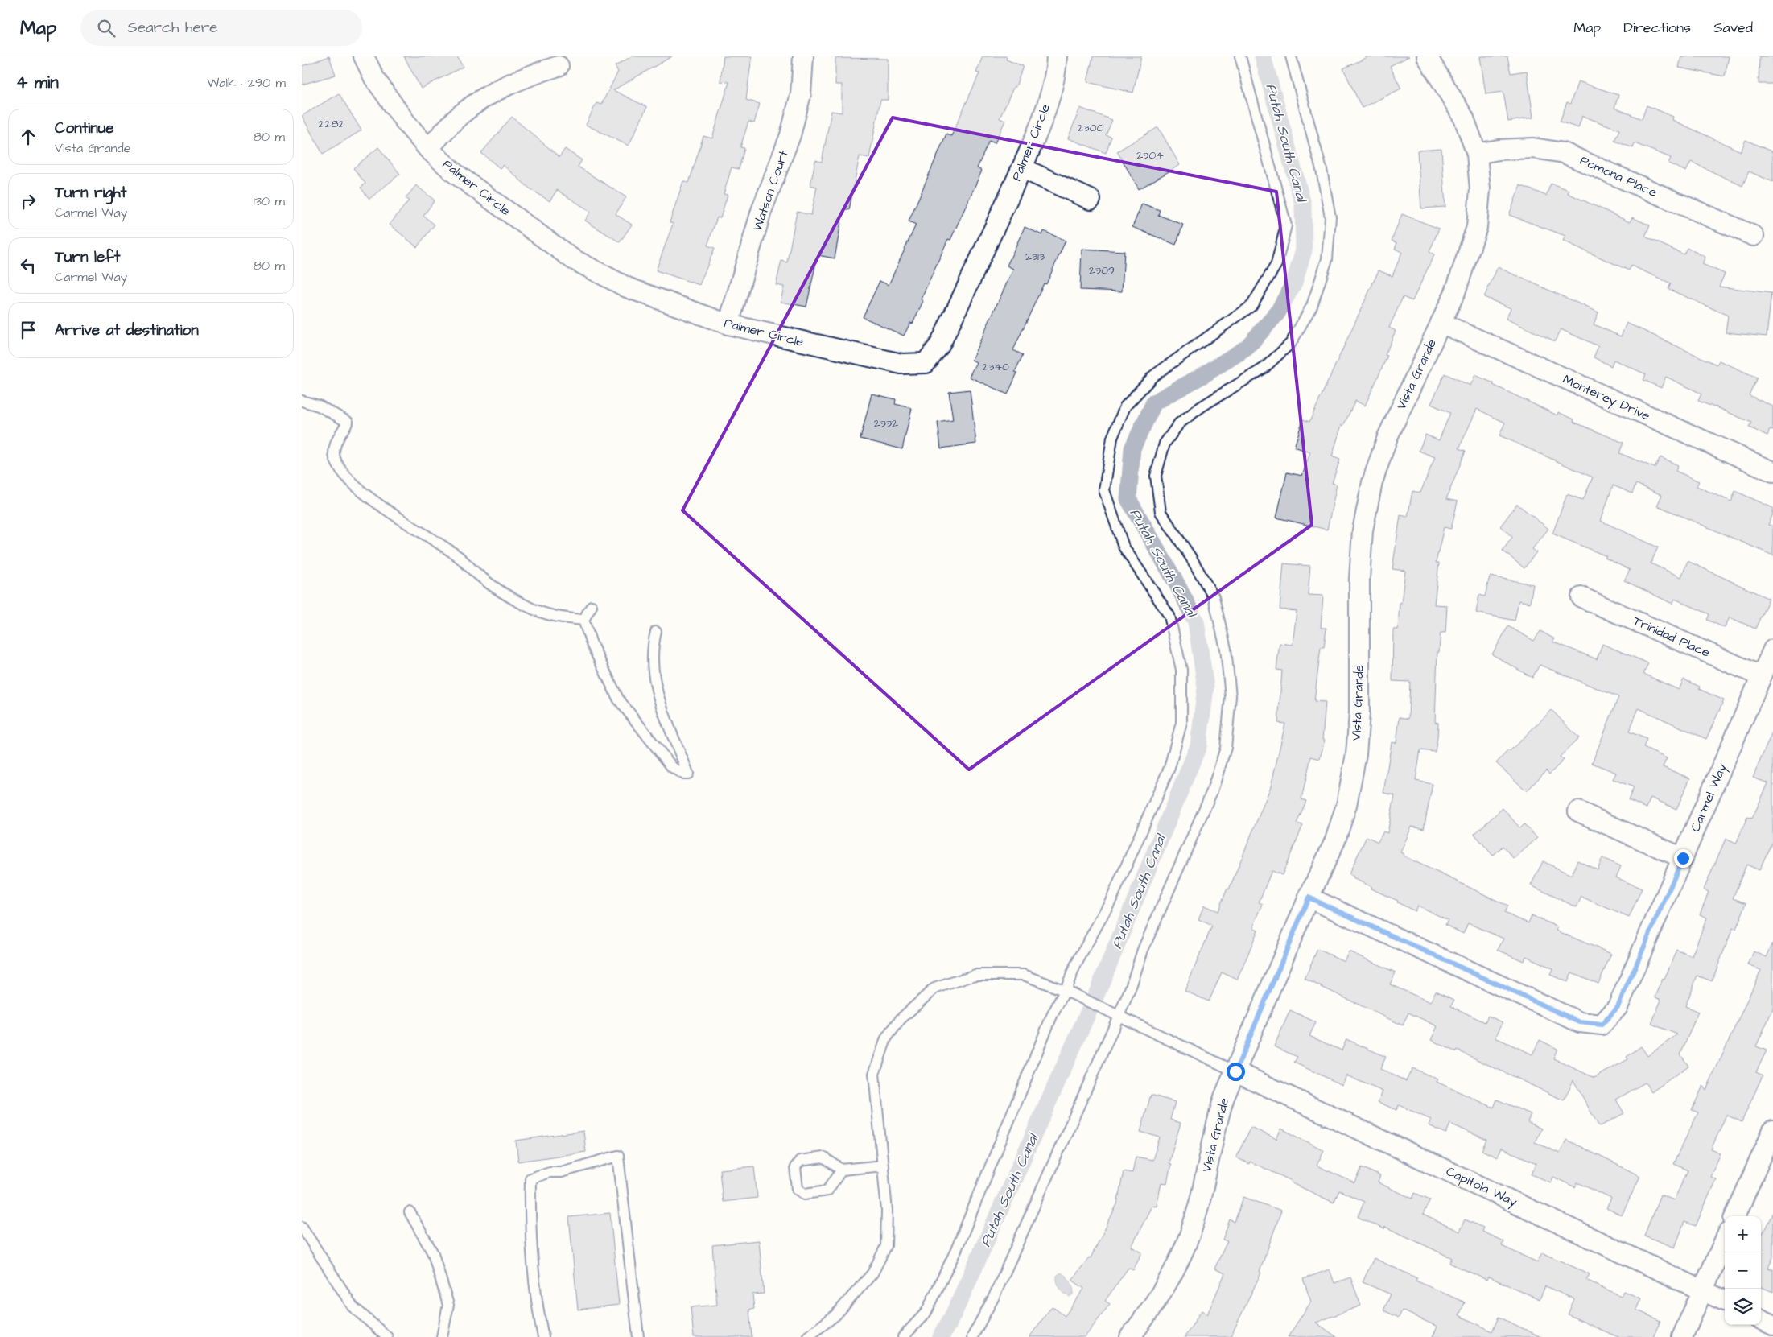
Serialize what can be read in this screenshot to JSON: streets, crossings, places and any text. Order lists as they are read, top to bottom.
{
  "streets": {
    "street": [
      "Palmer Circle",
      "Pomona Place",
      "Watson Court",
      "Vista Grande",
      "Monterey Drive",
      "Trinidad Place",
      "Carmel Way",
      "Capitola Way"
    ]
  },
  "crossings": [
    ["Palmer Circle", "Watson Court"],
    ["Pomona Place", "Vista Grande"],
    ["Vista Grande", "Monterey Drive"],
    ["Vista Grande", "Carmel Way"],
    ["Vista Grande", "Capitola Way"],
    ["Trinidad Place", "Carmel Way"]
  ],
  "water": ["Putah South Canal"],
  "house_numbers": [
    "2282",
    "2300",
    "2304",
    "2313",
    "2309",
    "2340",
    "2332"
  ],
  "page": {
    "header": "Map",
    "search": "Search here",
    "nav": ["Map", "Directions", "Saved"],
    "heading": ["4 min", "Walk · 290 m"],
    "list": [
      ["Continue", "Vista Grande", "80 m"],
      ["Turn right", "Carmel Way", "130 m"],
      ["Turn left", "Carmel Way", "80 m"],
      "Arrive at destination"
    ],
    "map_buttons": ["+", "−"]
  }
}
